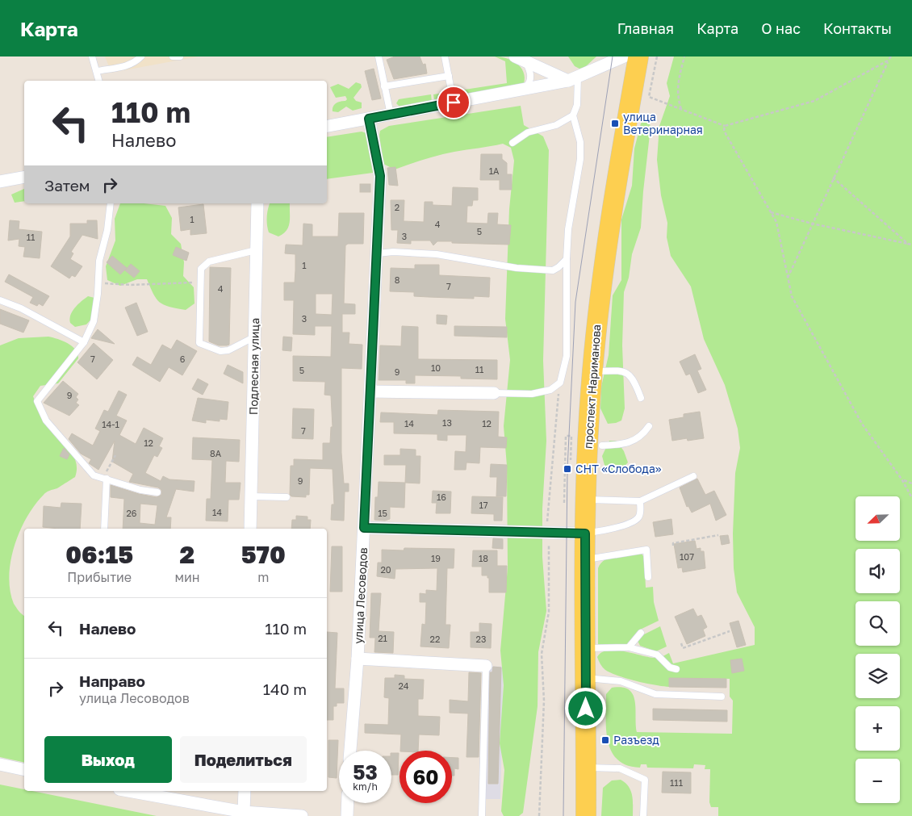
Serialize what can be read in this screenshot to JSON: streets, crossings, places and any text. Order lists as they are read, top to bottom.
{
  "streets": {
    "main road": ["проспект Нариманова"],
    "street": ["Подлесная улица", "улица Лесоводов"]
  },
  "places": {
    "transit": ["улица Ветеринарная", "СНТ «Слобода»", "Разъезд"]
  },
  "house_numbers": [
    "1А",
    "2",
    "1",
    "4",
    "5",
    "3",
    "11",
    "1",
    "8",
    "7",
    "4",
    "3",
    "7",
    "6",
    "10",
    "11",
    "5",
    "9",
    "9",
    "13",
    "14",
    "12",
    "14-1",
    "7",
    "12",
    "8А",
    "9",
    "16",
    "17",
    "14",
    "26",
    "15",
    "107",
    "19",
    "18",
    "20",
    "21",
    "22",
    "23",
    "24",
    "111"
  ],
  "north": "bottom left",
  "page": {
    "header": "Карта",
    "nav": [
      "Главная",
      "Карта",
      "О нас",
      "Контакты"
    ],
    "turn": ["110 m", "Налево"],
    "then": "Затем",
    "map_buttons": ["+", "−"],
    "eta": [
      "06:15",
      "Прибытие",
      "2",
      "мин",
      "570",
      "m"
    ],
    "list": [
      {
        "name": "Налево",
        "value": "110 m"
      },
      {
        "name": "Направо",
        "note": "улица Лесоводов",
        "value": "140 m"
      }
    ],
    "buttons": ["Выход", "Поделиться"],
    "speed": "53 km/h",
    "limit": "60"
  }
}
